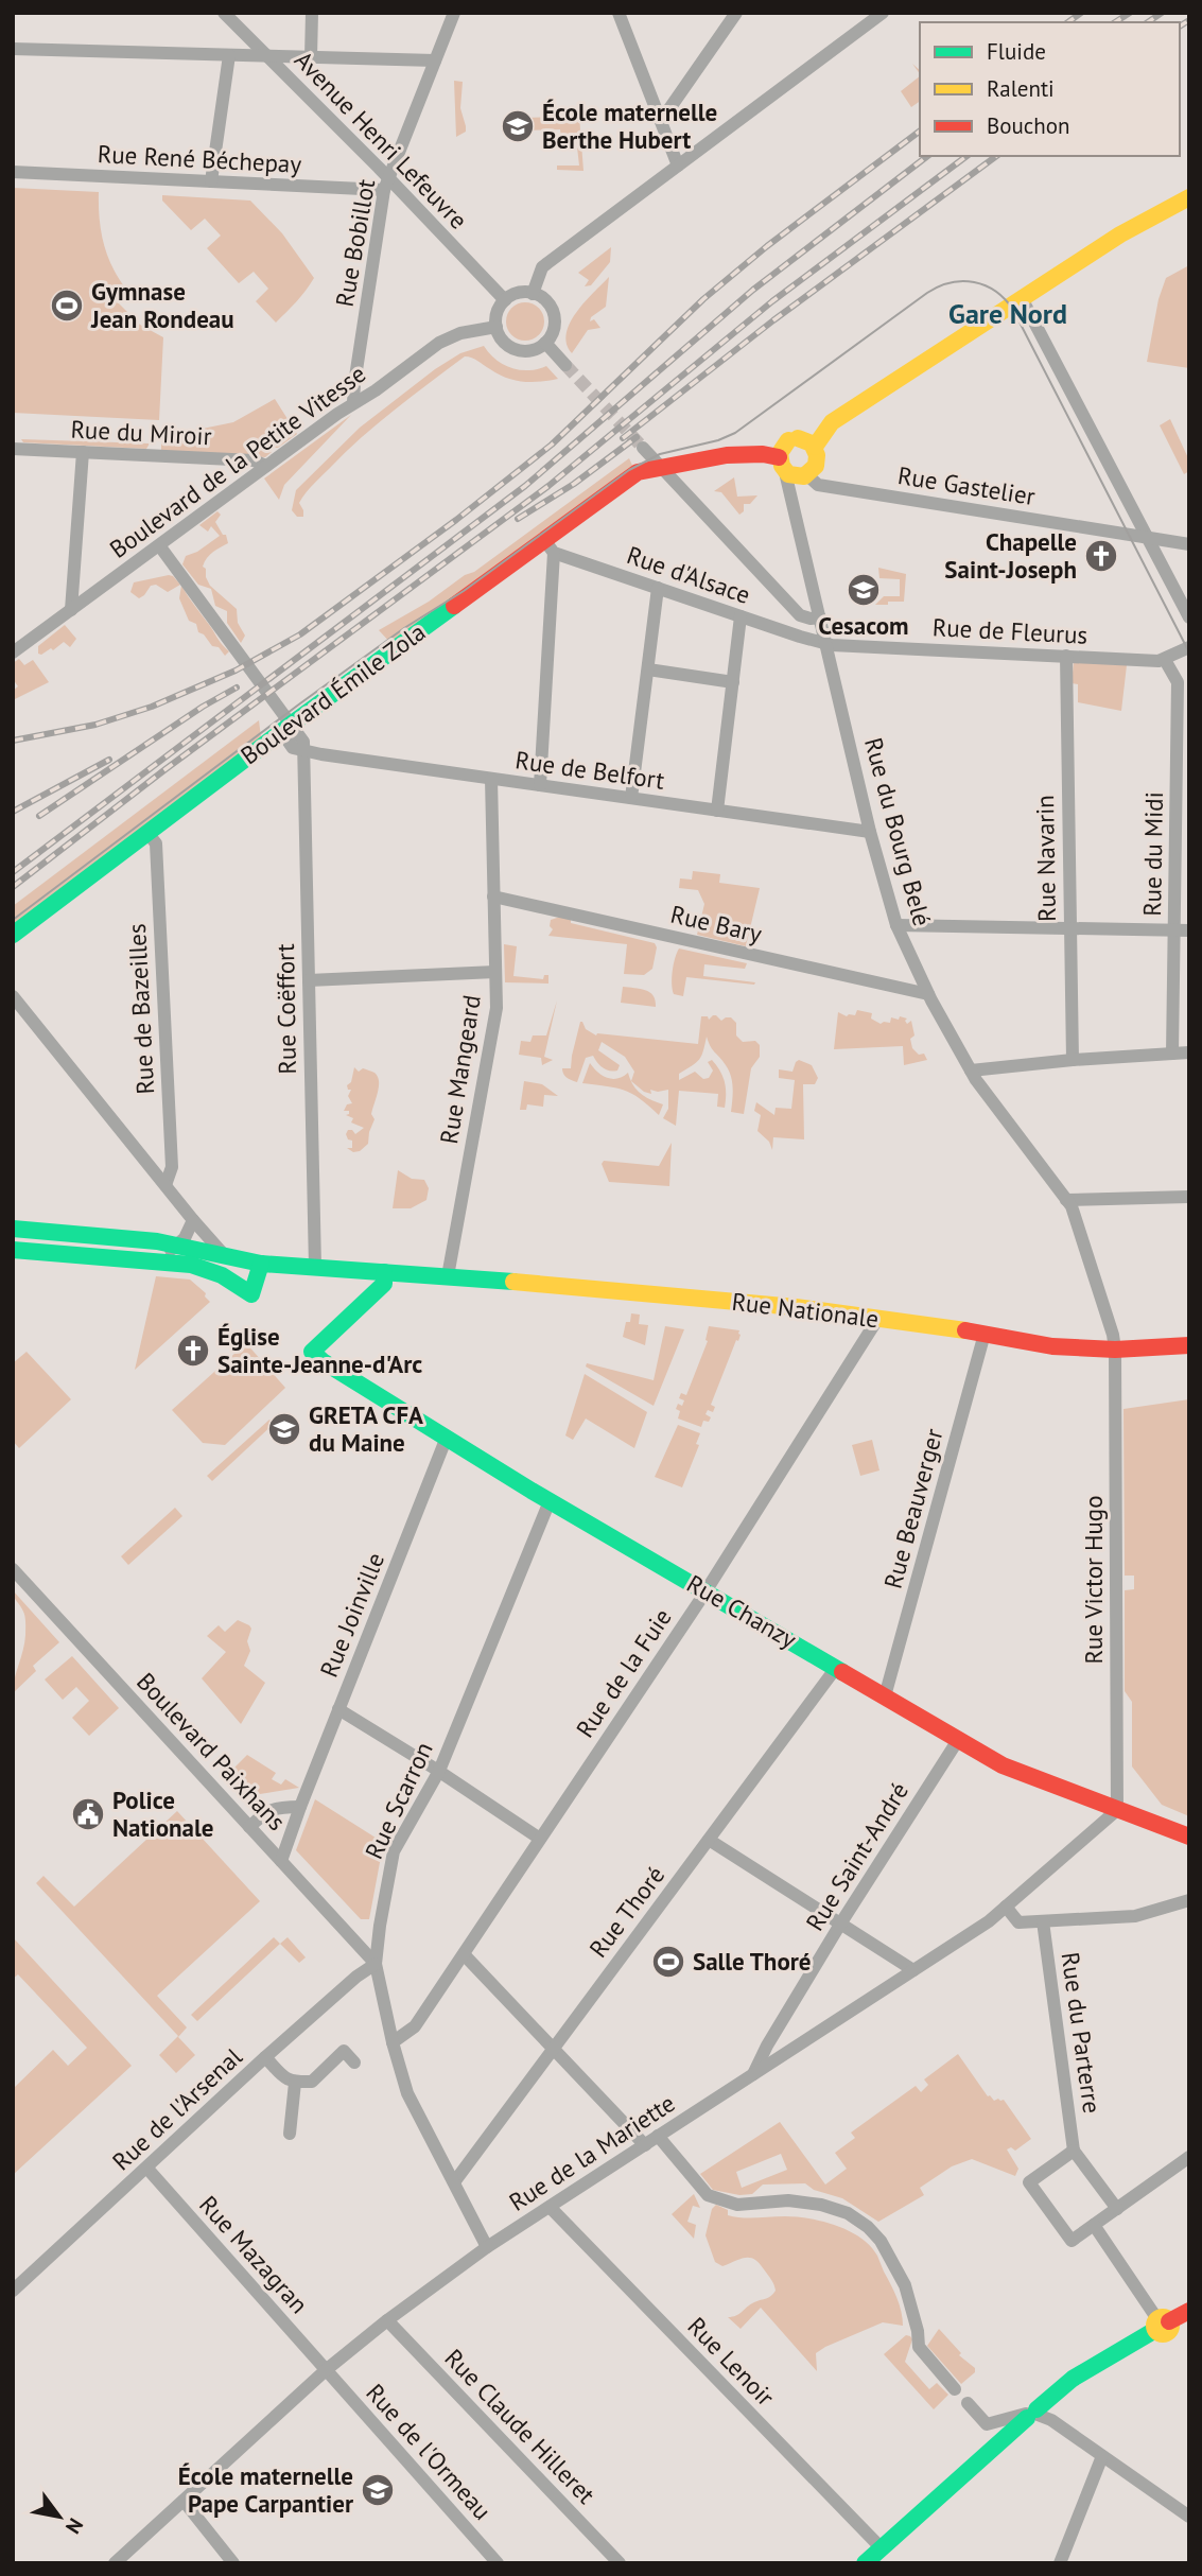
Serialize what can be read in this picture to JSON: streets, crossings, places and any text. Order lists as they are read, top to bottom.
{
  "streets": {
    "main road": ["Boulevard Émile Zola", "Rue Nationale", "Rue Chanzy"],
    "street": [
      "Avenue Henri Lefeuvre",
      "Rue René Béchepay",
      "Rue Bobillot",
      "Rue du Miroir",
      "Boulevard de la Petite Vitesse",
      "Rue Gastelier",
      "Rue d'Alsace",
      "Rue de Fleurus",
      "Rue de Belfort",
      "Rue du Bourg Belé",
      "Rue du Midi",
      "Rue Navarin",
      "Rue Bary",
      "Rue de Bazeilles",
      "Rue Coëffort",
      "Rue Mangeard",
      "Rue Beauverger",
      "Rue Victor Hugo",
      "Rue Joinville",
      "Rue de la Fuie",
      "Boulevard Paixhans",
      "Rue Scarron",
      "Rue Saint-André",
      "Rue Thoré",
      "Rue du Parterre",
      "Rue de l'Arsenal",
      "Rue de la Mariette",
      "Rue Mazagran",
      "Rue Lenoir",
      "Rue Claude Hilleret",
      "Rue de l'Ormeau"
    ]
  },
  "crossings": [
    ["Avenue Henri Lefeuvre", "Rue René Béchepay"],
    ["Avenue Henri Lefeuvre", "Rue Bobillot"],
    ["Avenue Henri Lefeuvre", "Boulevard de la Petite Vitesse"],
    ["Rue René Béchepay", "Rue Bobillot"],
    ["Rue Bobillot", "Boulevard de la Petite Vitesse"],
    ["Rue du Miroir", "Boulevard de la Petite Vitesse"],
    ["Rue Gastelier", "Rue du Bourg Belé"],
    ["Rue d'Alsace", "Rue de Fleurus"],
    ["Rue d'Alsace", "Boulevard Émile Zola"],
    ["Rue d'Alsace", "Rue du Bourg Belé"],
    ["Rue de Fleurus", "Rue du Bourg Belé"],
    ["Rue de Fleurus", "Rue du Midi"],
    ["Rue de Fleurus", "Rue Navarin"],
    ["Boulevard Émile Zola", "Rue de Bazeilles"],
    ["Rue de Belfort", "Rue du Bourg Belé"],
    ["Rue de Belfort", "Rue Coëffort"],
    ["Rue de Belfort", "Rue Mangeard"],
    ["Rue du Bourg Belé", "Rue Bary"],
    ["Rue du Bourg Belé", "Rue Nationale"],
    ["Rue du Bourg Belé", "Rue Victor Hugo"],
    ["Rue Bary", "Rue Mangeard"],
    ["Rue Coëffort", "Rue Nationale"],
    ["Rue Mangeard", "Rue Nationale"],
    ["Rue Nationale", "Rue Beauverger"],
    ["Rue Nationale", "Rue Victor Hugo"],
    ["Rue Nationale", "Rue Chanzy"],
    ["Rue Nationale", "Rue de la Fuie"],
    ["Rue Beauverger", "Rue Chanzy"],
    ["Rue Victor Hugo", "Rue Chanzy"],
    ["Rue Victor Hugo", "Rue de la Mariette"],
    ["Rue Chanzy", "Rue Joinville"],
    ["Rue Chanzy", "Rue de la Fuie"],
    ["Rue Chanzy", "Rue Scarron"],
    ["Rue Chanzy", "Rue Saint-André"],
    ["Rue Chanzy", "Rue Thoré"],
    ["Rue Chanzy", "Rue de la Mariette"],
    ["Rue Joinville", "Boulevard Paixhans"],
    ["Rue de la Fuie", "Rue Scarron"],
    ["Boulevard Paixhans", "Rue Scarron"],
    ["Boulevard Paixhans", "Rue de l'Arsenal"],
    ["Rue Scarron", "Rue Thoré"],
    ["Rue Scarron", "Rue de l'Arsenal"],
    ["Rue Scarron", "Rue de la Mariette"],
    ["Rue Saint-André", "Rue de la Mariette"],
    ["Rue de l'Arsenal", "Rue Mazagran"],
    ["Rue de la Mariette", "Rue Mazagran"],
    ["Rue de la Mariette", "Rue Lenoir"],
    ["Rue de la Mariette", "Rue Claude Hilleret"],
    ["Rue de la Mariette", "Rue de l'Ormeau"],
    ["Rue Mazagran", "Rue de l'Ormeau"]
  ],
  "districts": ["Gare Nord"],
  "places": {
    "school or university": [
      "École maternelle Berthe Hubert",
      "Cesacom",
      "GRETA CFA du Maine",
      "École maternelle Pape Carpantier"
    ],
    "sports": ["Gymnase Jean Rondeau", "Salle Thoré"],
    "church": ["Chapelle Saint-Joseph", "Église Sainte-Jeanne-d'Arc"],
    "public building": ["Police Nationale"]
  },
  "legend": ["Fluide", "Ralenti", "Bouchon"],
  "north": "bottom right"
}
